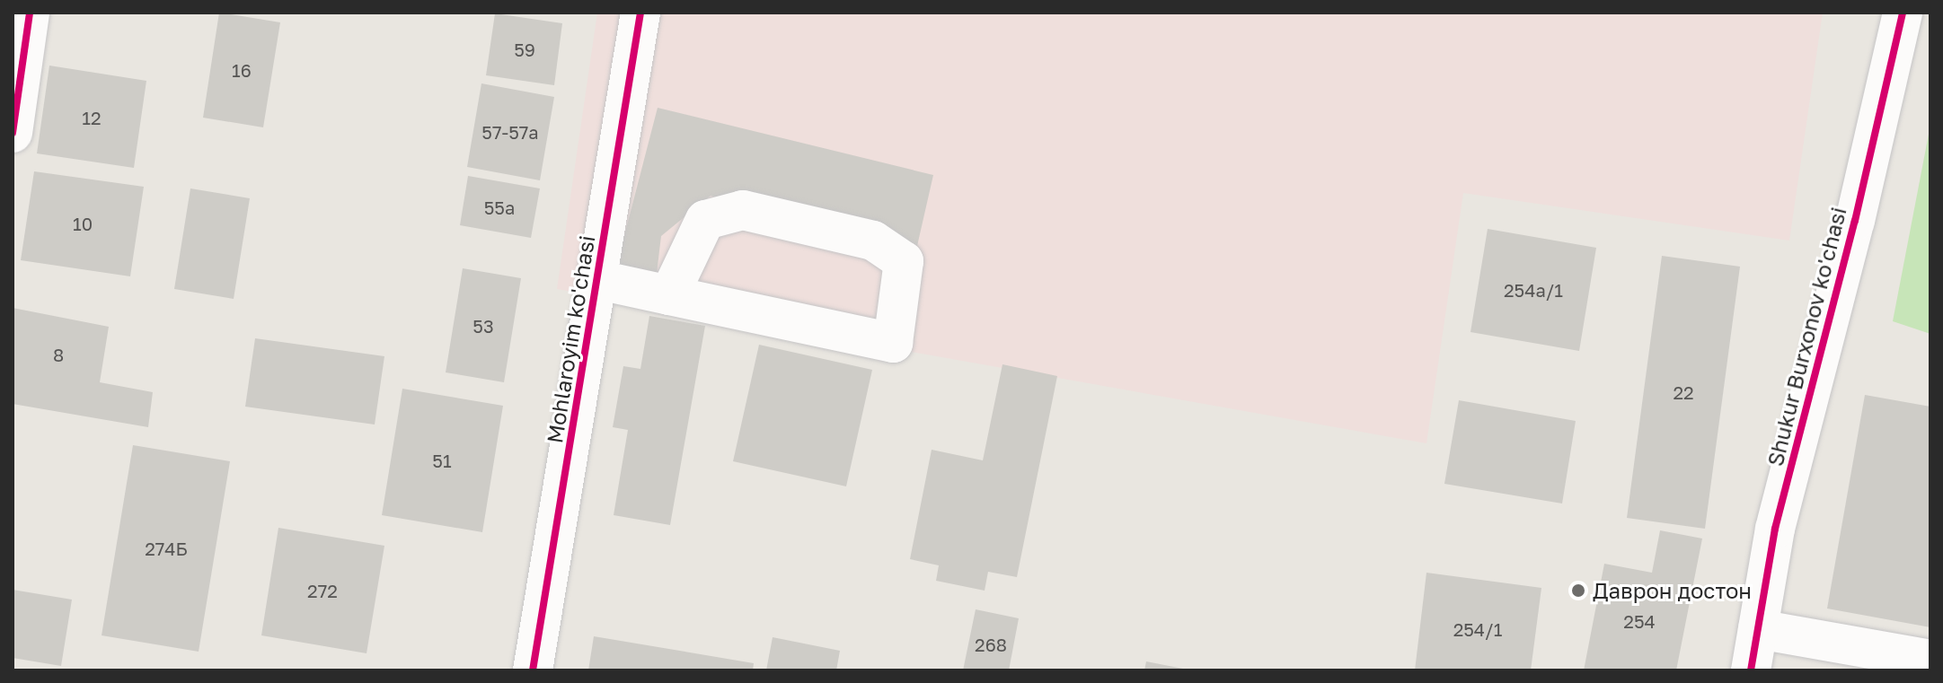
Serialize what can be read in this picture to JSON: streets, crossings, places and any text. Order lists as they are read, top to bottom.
{
  "streets": {
    "street": ["Shukur Burxonov ko'chasi", "Mohlaroyim ko'chasi"]
  },
  "places": ["Даврон достон"],
  "house_numbers": [
    "59",
    "16",
    "12",
    "57-57a",
    "55a",
    "10",
    "254a/1",
    "53",
    "8",
    "22",
    "51",
    "274Б",
    "272",
    "254",
    "254/1",
    "268"
  ]
}
